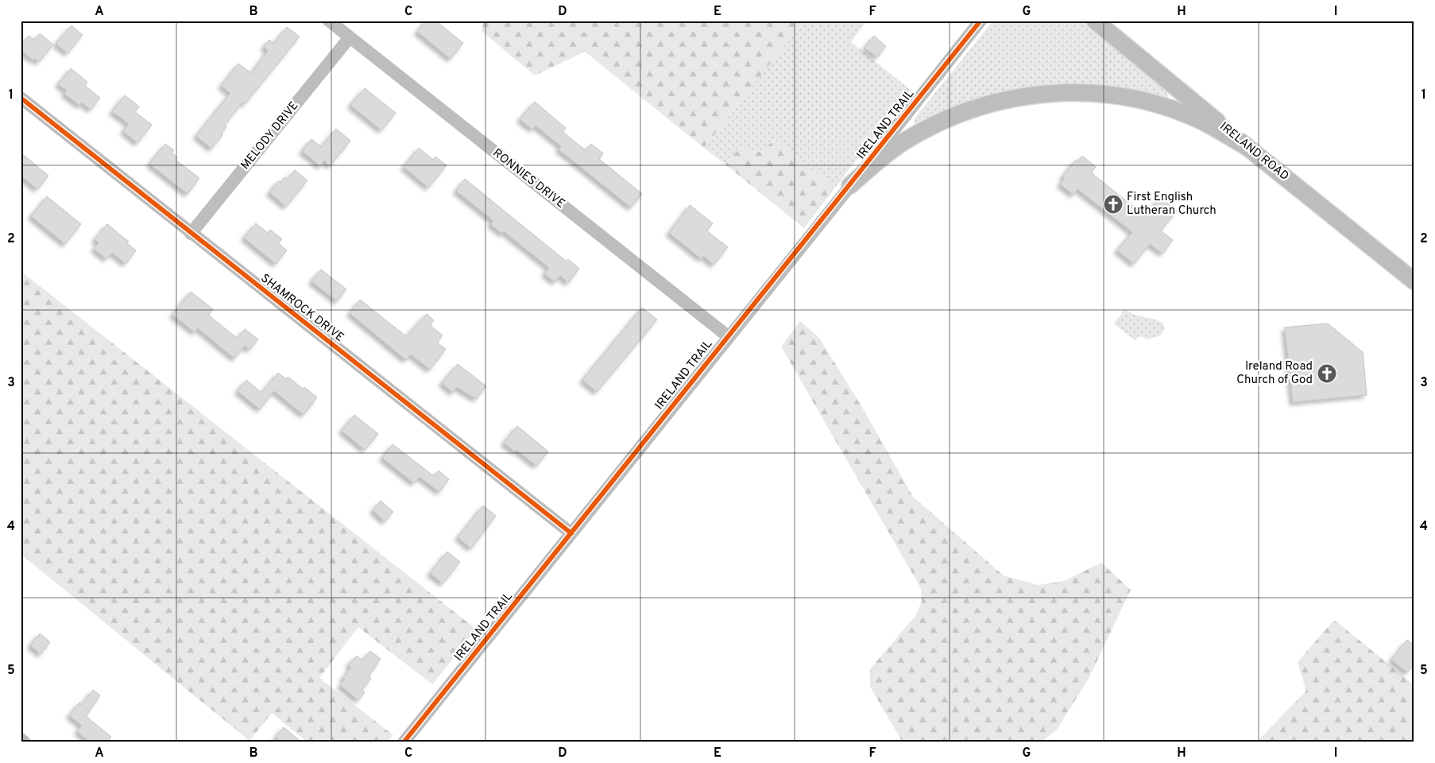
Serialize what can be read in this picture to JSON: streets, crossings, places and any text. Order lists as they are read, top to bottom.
{
  "streets": {
    "main road": ["IRELAND ROAD"],
    "street": [
      "IRELAND TRAIL",
      "MELODY DRIVE",
      "RONNIES DRIVE",
      "SHAMROCK DRIVE"
    ]
  },
  "crossings": [
    ["IRELAND TRAIL", "RONNIES DRIVE"],
    ["IRELAND TRAIL", "SHAMROCK DRIVE"],
    ["MELODY DRIVE", "RONNIES DRIVE"],
    ["MELODY DRIVE", "SHAMROCK DRIVE"]
  ],
  "places": {
    "church": ["First English Lutheran Church", "Ireland Road Church of God"]
  },
  "grid": {
    "columns": [
      "A",
      "B",
      "C",
      "D",
      "E",
      "F",
      "G",
      "H",
      "I"
    ],
    "rows": [
      "1",
      "2",
      "3",
      "4",
      "5"
    ]
  }
}
